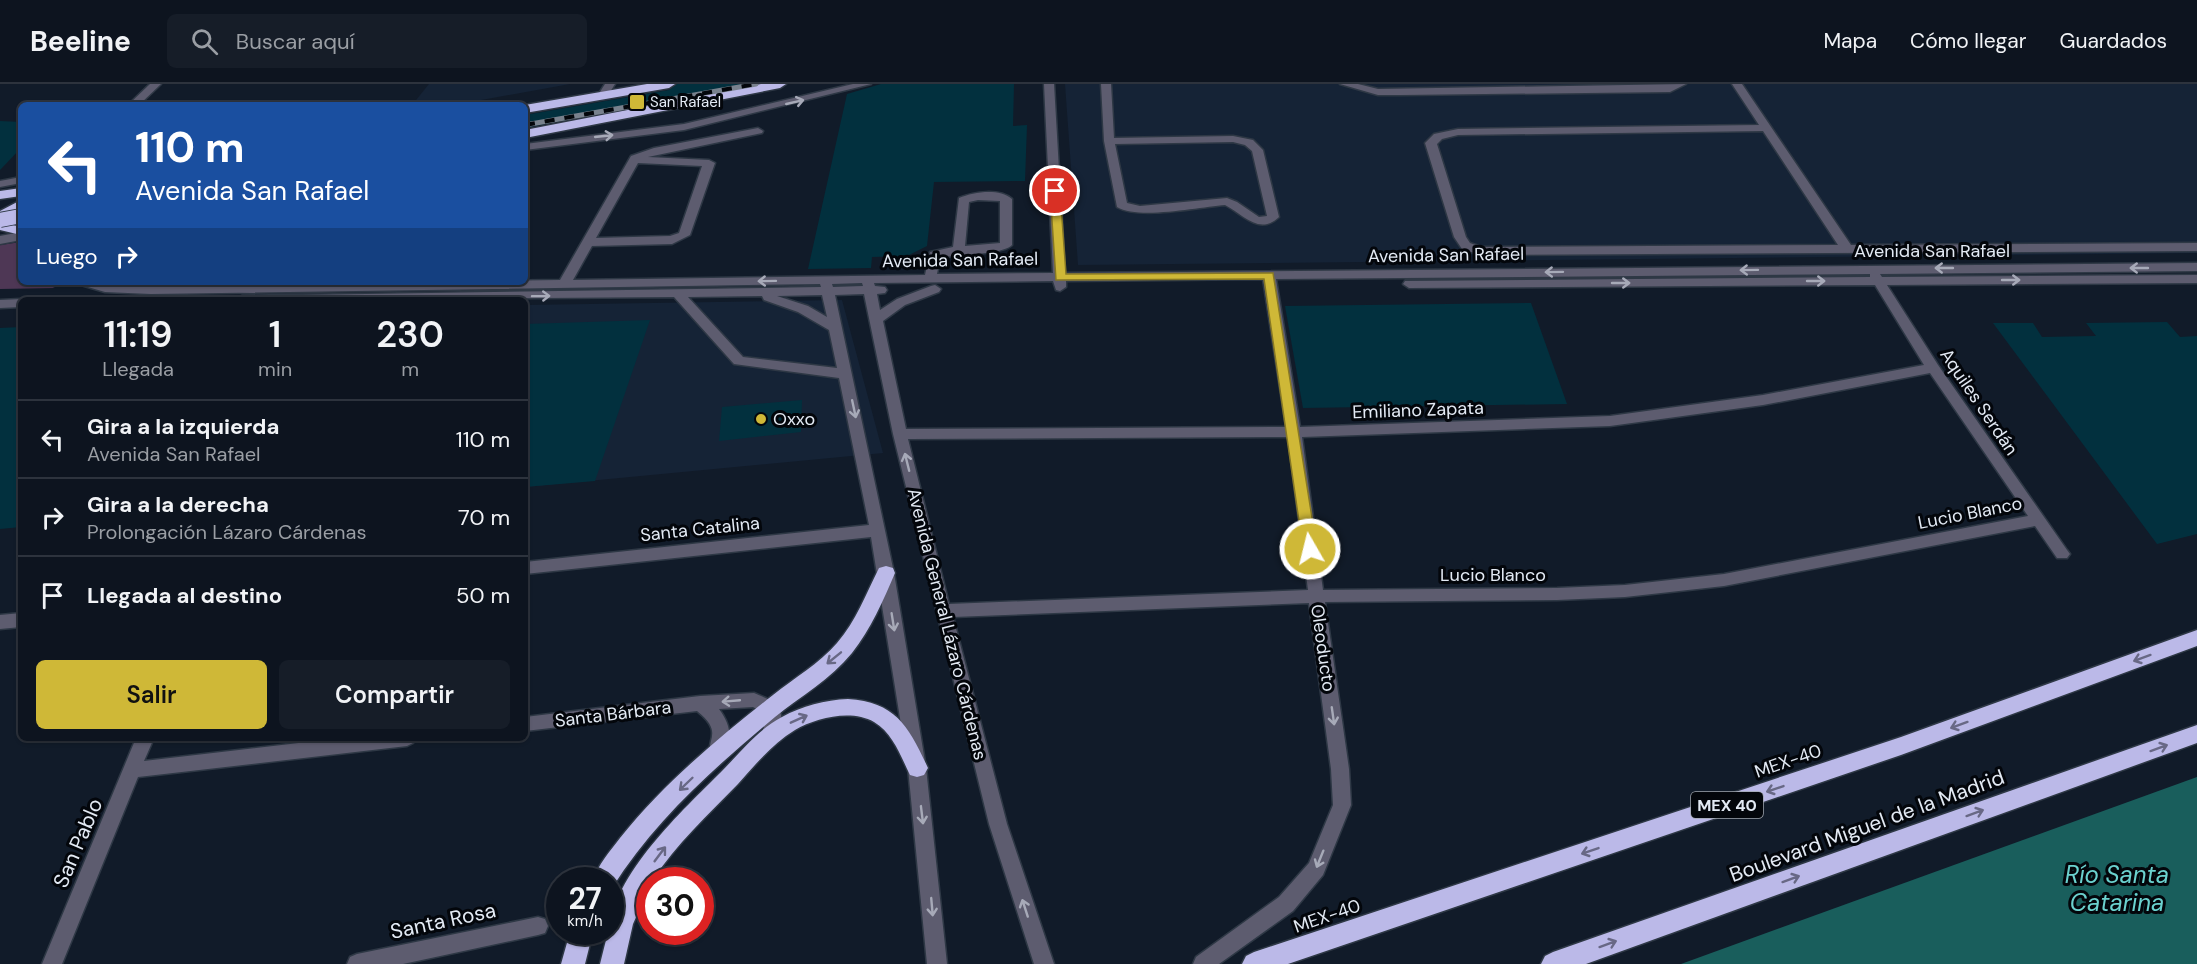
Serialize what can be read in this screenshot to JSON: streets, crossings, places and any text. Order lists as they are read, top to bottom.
{
  "streets": {
    "highway": ["MEX-40", "MEX 40", "Boulevard Miguel de la Madrid"],
    "street": [
      "Avenida San Rafael",
      "Aquiles Serdán",
      "Emiliano Zapata",
      "Lucio Blanco",
      "Santa Catalina",
      "Avenida General Lázaro Cárdenas",
      "Oleoducto",
      "Santa Bárbara",
      "San Pablo",
      "Santa Rosa"
    ]
  },
  "crossings": [
    ["Avenida San Rafael", "Aquiles Serdán"],
    ["Avenida San Rafael", "Avenida General Lázaro Cárdenas"],
    ["Avenida San Rafael", "Oleoducto"],
    ["Aquiles Serdán", "Emiliano Zapata"],
    ["Aquiles Serdán", "Lucio Blanco"],
    ["Emiliano Zapata", "Avenida General Lázaro Cárdenas"],
    ["Emiliano Zapata", "Oleoducto"],
    ["Lucio Blanco", "Avenida General Lázaro Cárdenas"],
    ["Lucio Blanco", "Oleoducto"]
  ],
  "one_way": ["Oleoducto", "MEX-40", "Boulevard Miguel de la Madrid"],
  "water": ["Río Santa Catarina"],
  "places": {
    "transit": ["San Rafael"],
    "other": ["Oxxo"]
  },
  "page": {
    "header": "Beeline",
    "search": "Buscar aquí",
    "nav": ["Mapa", "Cómo llegar", "Guardados"],
    "turn": ["110 m", "Avenida San Rafael"],
    "then": "Luego",
    "eta": [
      "11:19",
      "Llegada",
      "1",
      "min",
      "230",
      "m"
    ],
    "list": [
      {
        "name": "Gira a la izquierda",
        "note": "Avenida San Rafael",
        "value": "110 m"
      },
      {
        "name": "Gira a la derecha",
        "note": "Prolongación Lázaro Cárdenas",
        "value": "70 m"
      },
      {
        "name": "Llegada al destino",
        "value": "50 m"
      }
    ],
    "buttons": ["Salir", "Compartir"],
    "speed": "27 km/h",
    "limit": "30"
  }
}
